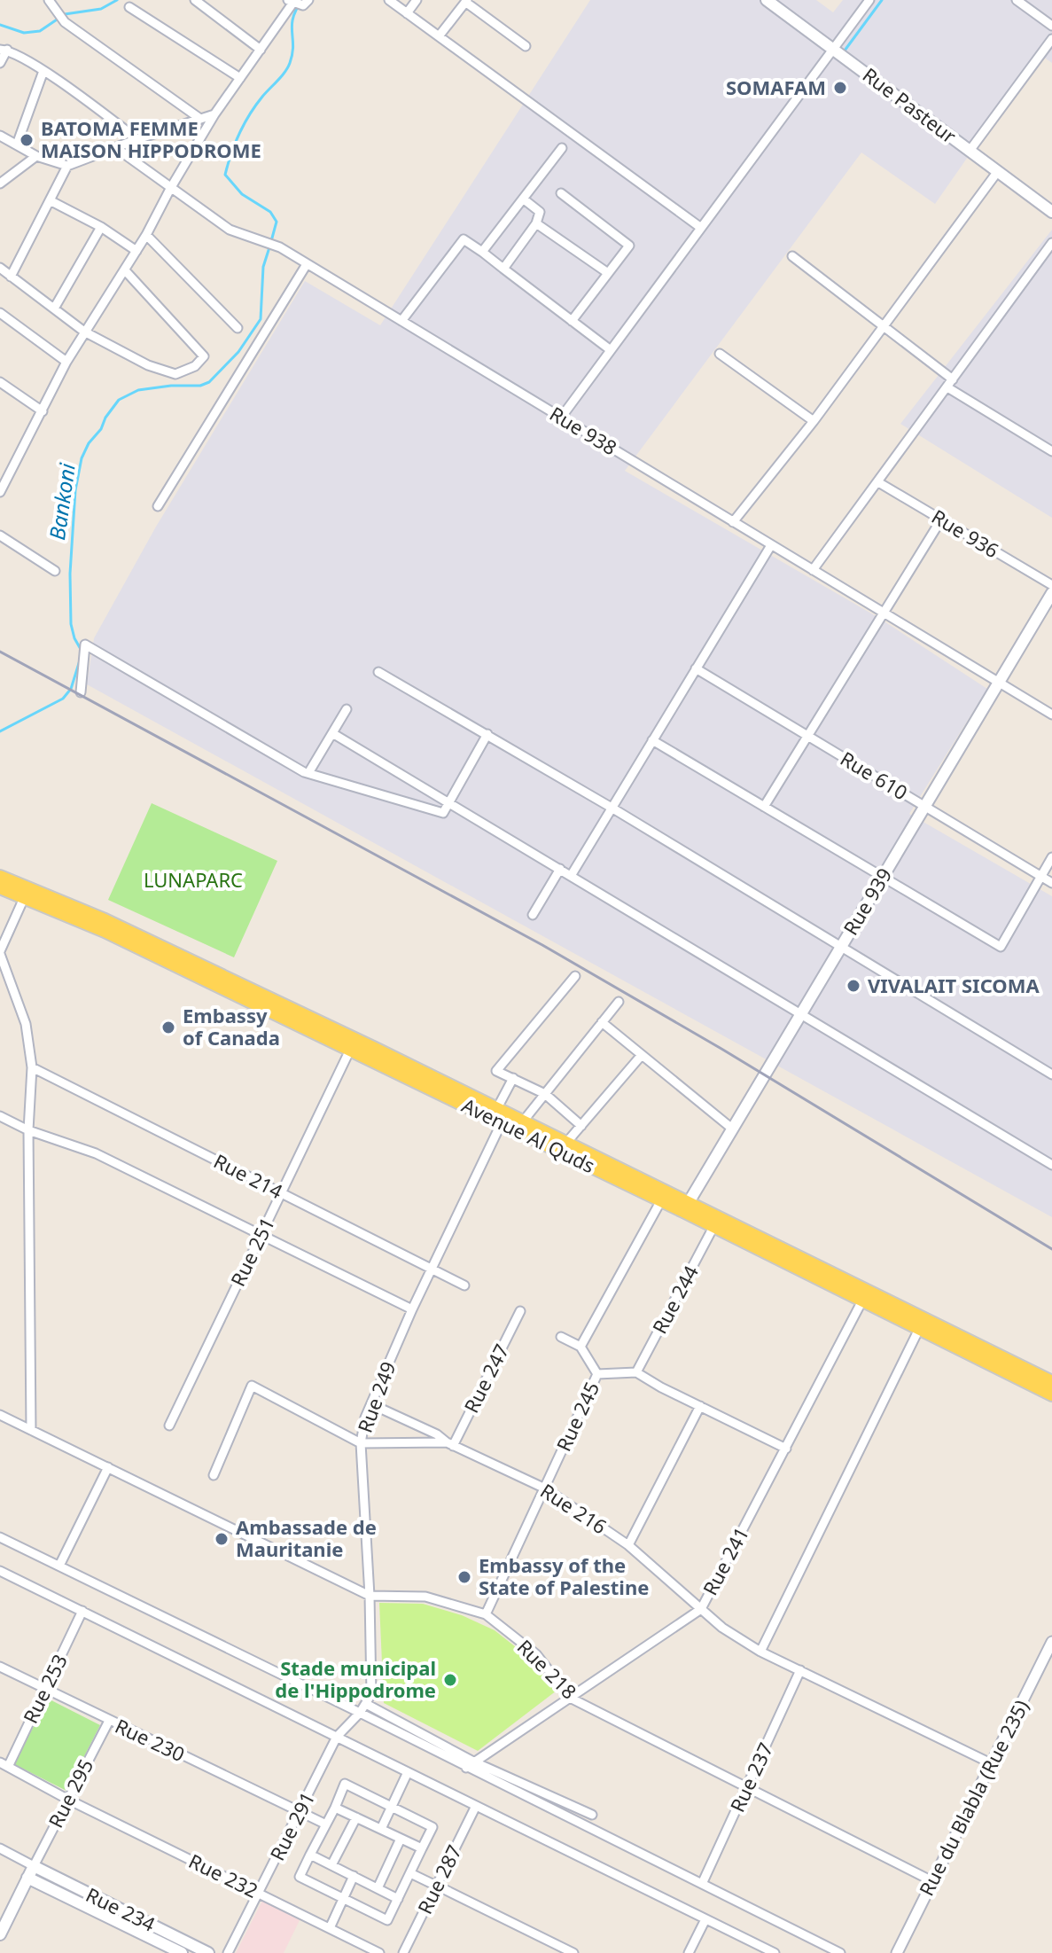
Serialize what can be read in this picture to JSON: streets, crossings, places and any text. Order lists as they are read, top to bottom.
{
  "streets": {
    "main road": [
      "Rue Pasteur",
      "Rue 939",
      "Avenue Al Quds",
      "Rue 234"
    ],
    "street": [
      "Rue 938",
      "Rue 936",
      "Rue 610",
      "Rue 214",
      "Rue 251",
      "Rue 244",
      "Rue 247",
      "Rue 249",
      "Rue 245",
      "Rue 216",
      "Rue 241",
      "Rue 218",
      "Rue 253",
      "Rue 230",
      "Rue 237",
      "Rue 295",
      "Rue du Blabla (Rue 235)",
      "Rue 291",
      "Rue 232",
      "Rue 287"
    ]
  },
  "crossings": [
    ["Rue 938", "Rue 939"],
    ["Rue 610", "Rue 939"],
    ["Rue 939", "Avenue Al Quds"],
    ["Avenue Al Quds", "Rue 251"],
    ["Avenue Al Quds", "Rue 244"],
    ["Avenue Al Quds", "Rue 249"],
    ["Avenue Al Quds", "Rue 241"],
    ["Rue 214", "Rue 251"],
    ["Rue 214", "Rue 249"],
    ["Rue 247", "Rue 216"],
    ["Rue 249", "Rue 216"],
    ["Rue 249", "Rue 218"],
    ["Rue 249", "Rue 291"],
    ["Rue 245", "Rue 216"],
    ["Rue 245", "Rue 218"],
    ["Rue 216", "Rue 241"],
    ["Rue 216", "Rue 237"],
    ["Rue 216", "Rue du Blabla (Rue 235)"],
    ["Rue 241", "Rue 218"],
    ["Rue 218", "Rue 237"],
    ["Rue 218", "Rue du Blabla (Rue 235)"],
    ["Rue 253", "Rue 230"],
    ["Rue 253", "Rue 232"],
    ["Rue 230", "Rue 295"],
    ["Rue 230", "Rue 291"],
    ["Rue 295", "Rue 232"],
    ["Rue 295", "Rue 234"],
    ["Rue 291", "Rue 232"]
  ],
  "water": ["Bankoni"],
  "parks": ["LUNAPARC"],
  "places": [
    "SOMAFAM",
    "BATOMA FEMME MAISON HIPPODROME",
    "VIVALAIT SICOMA",
    "Embassy of Canada",
    "Ambassade de Mauritanie",
    "Embassy of the State of Palestine",
    "Stade municipal de l'Hippodrome"
  ]
}
